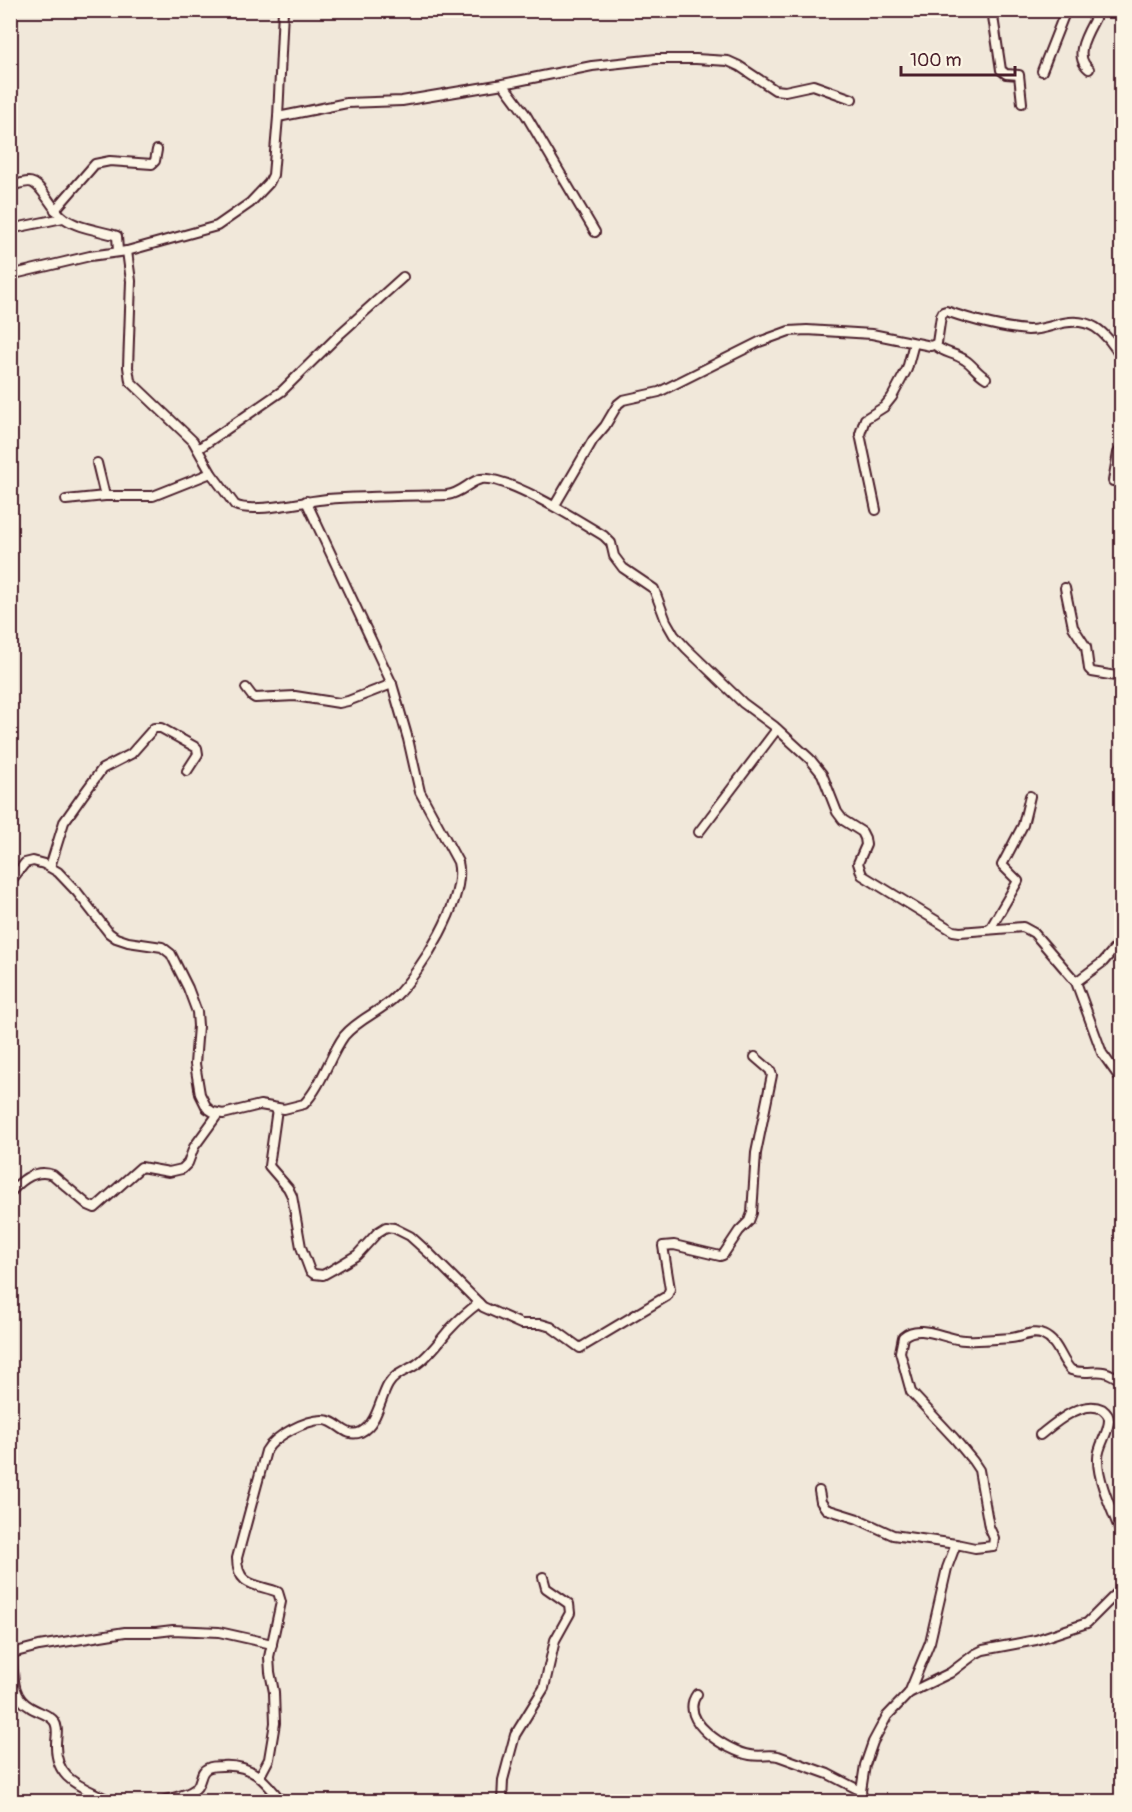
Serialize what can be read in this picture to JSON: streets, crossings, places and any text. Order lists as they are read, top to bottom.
{
  "scale_bar": "100 m"
}
